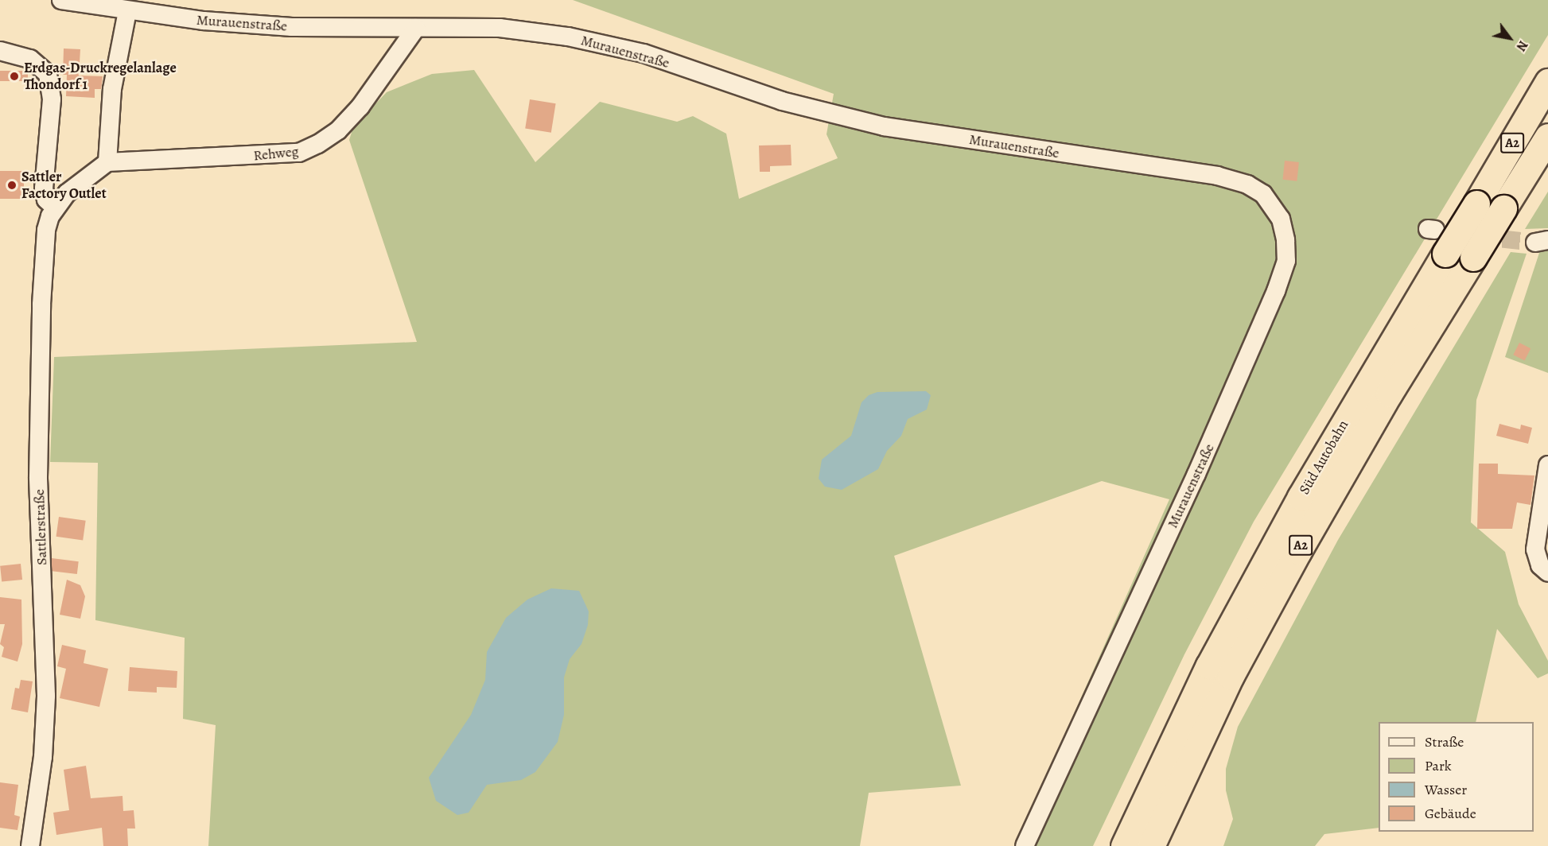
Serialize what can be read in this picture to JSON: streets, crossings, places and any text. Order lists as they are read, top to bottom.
{
  "streets": {
    "highway": ["A2", "Süd Autobahn"],
    "street": ["Murauenstraße", "Rehweg", "Sattlerstraße"]
  },
  "crossings": [
    ["Murauenstraße", "Rehweg"]
  ],
  "places": ["Erdgas-Druckregelanlage Thondorf 1", "Sattler Factory Outlet"],
  "legend": [
    "Straße",
    "Park",
    "Wasser",
    "Gebäude"
  ],
  "north": "bottom right"
}
